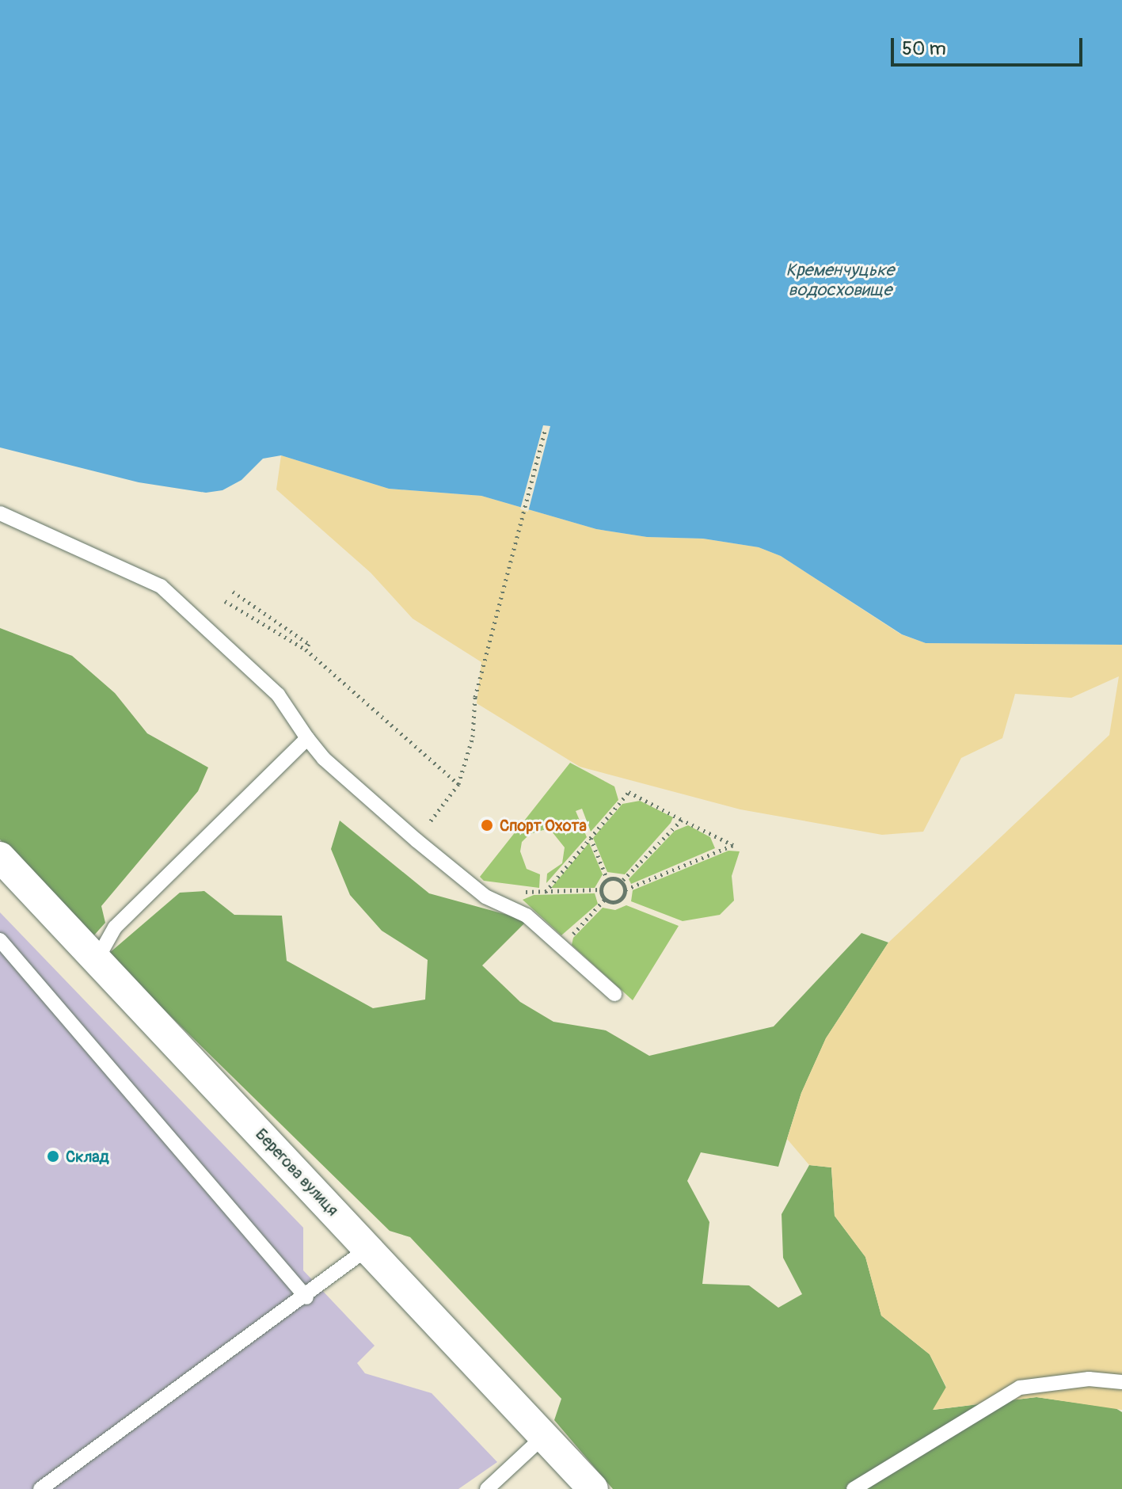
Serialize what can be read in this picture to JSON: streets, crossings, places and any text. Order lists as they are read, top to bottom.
{
  "streets": {
    "street": ["Берегова вулиця"]
  },
  "water": ["Кременчуцьке водосховище"],
  "places": ["Спорт Охота", "Склад"],
  "scale_bar": "50 m"
}
